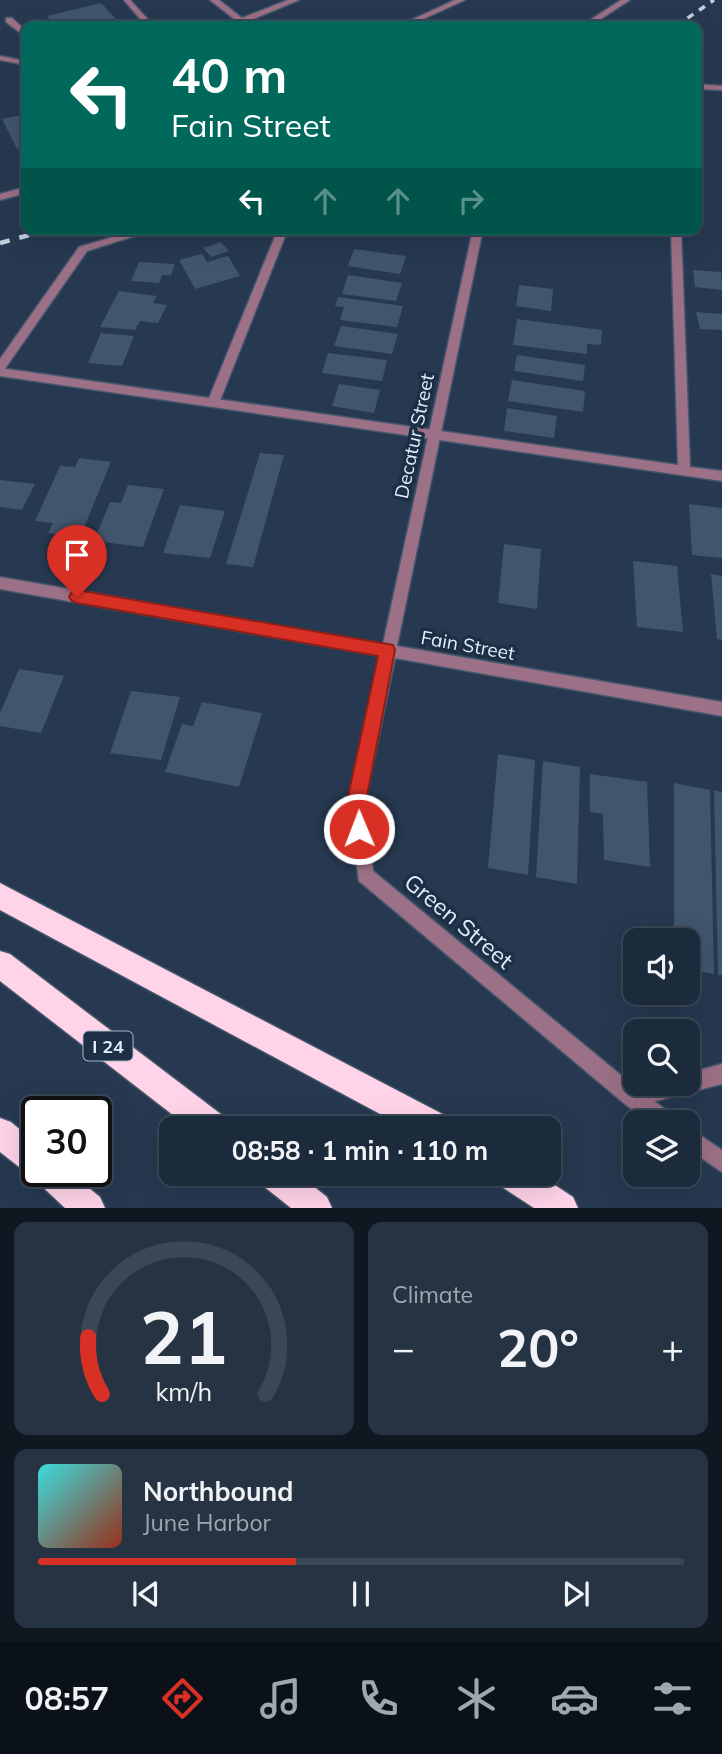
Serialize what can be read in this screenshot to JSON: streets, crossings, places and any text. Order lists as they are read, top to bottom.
{
  "streets": {
    "highway": ["I 24"],
    "street": ["Decatur Street", "Fain Street", "Green Street"]
  },
  "crossings": [
    ["Decatur Street", "Fain Street"],
    ["Decatur Street", "Green Street"],
    ["Fain Street", "Green Street"]
  ],
  "page": {
    "turn": ["40 m", "Fain Street"],
    "limit": "30",
    "trip": "08:58 · 1 min · 110 m",
    "tile": "Climate",
    "heat": ["−", "20°", "+"],
    "song": ["Northbound", "June Harbor"],
    "tabs": "08:57",
    "gauge": ["21", "km/h"]
  }
}
